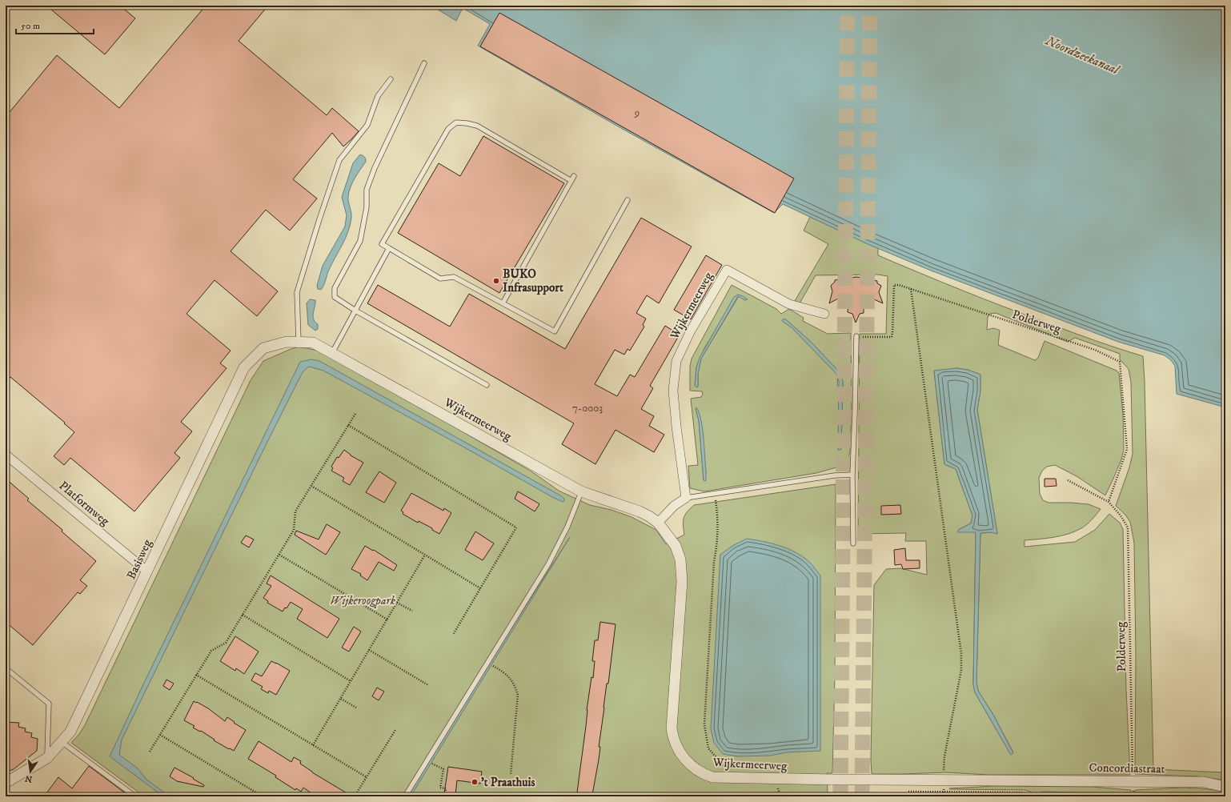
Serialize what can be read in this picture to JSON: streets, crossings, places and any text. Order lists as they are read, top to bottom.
{
  "streets": {
    "street": [
      "Wijkermeerweg",
      "Platformweg",
      "Basisweg",
      "Concordiastraat"
    ],
    "path": ["Polderweg"]
  },
  "crossings": [
    ["Wijkermeerweg", "Basisweg"],
    ["Wijkermeerweg", "Concordiastraat"],
    ["Polderweg", "Concordiastraat"],
    ["Platformweg", "Basisweg"]
  ],
  "water": ["Noordzeekanaal"],
  "parks": ["Wijkeroogpark"],
  "places": ["BUKO Infrasupport", "'t Praathuis"],
  "house_numbers": ["9", "7-0003"],
  "scale_bar": "50 m",
  "north": "bottom"
}
